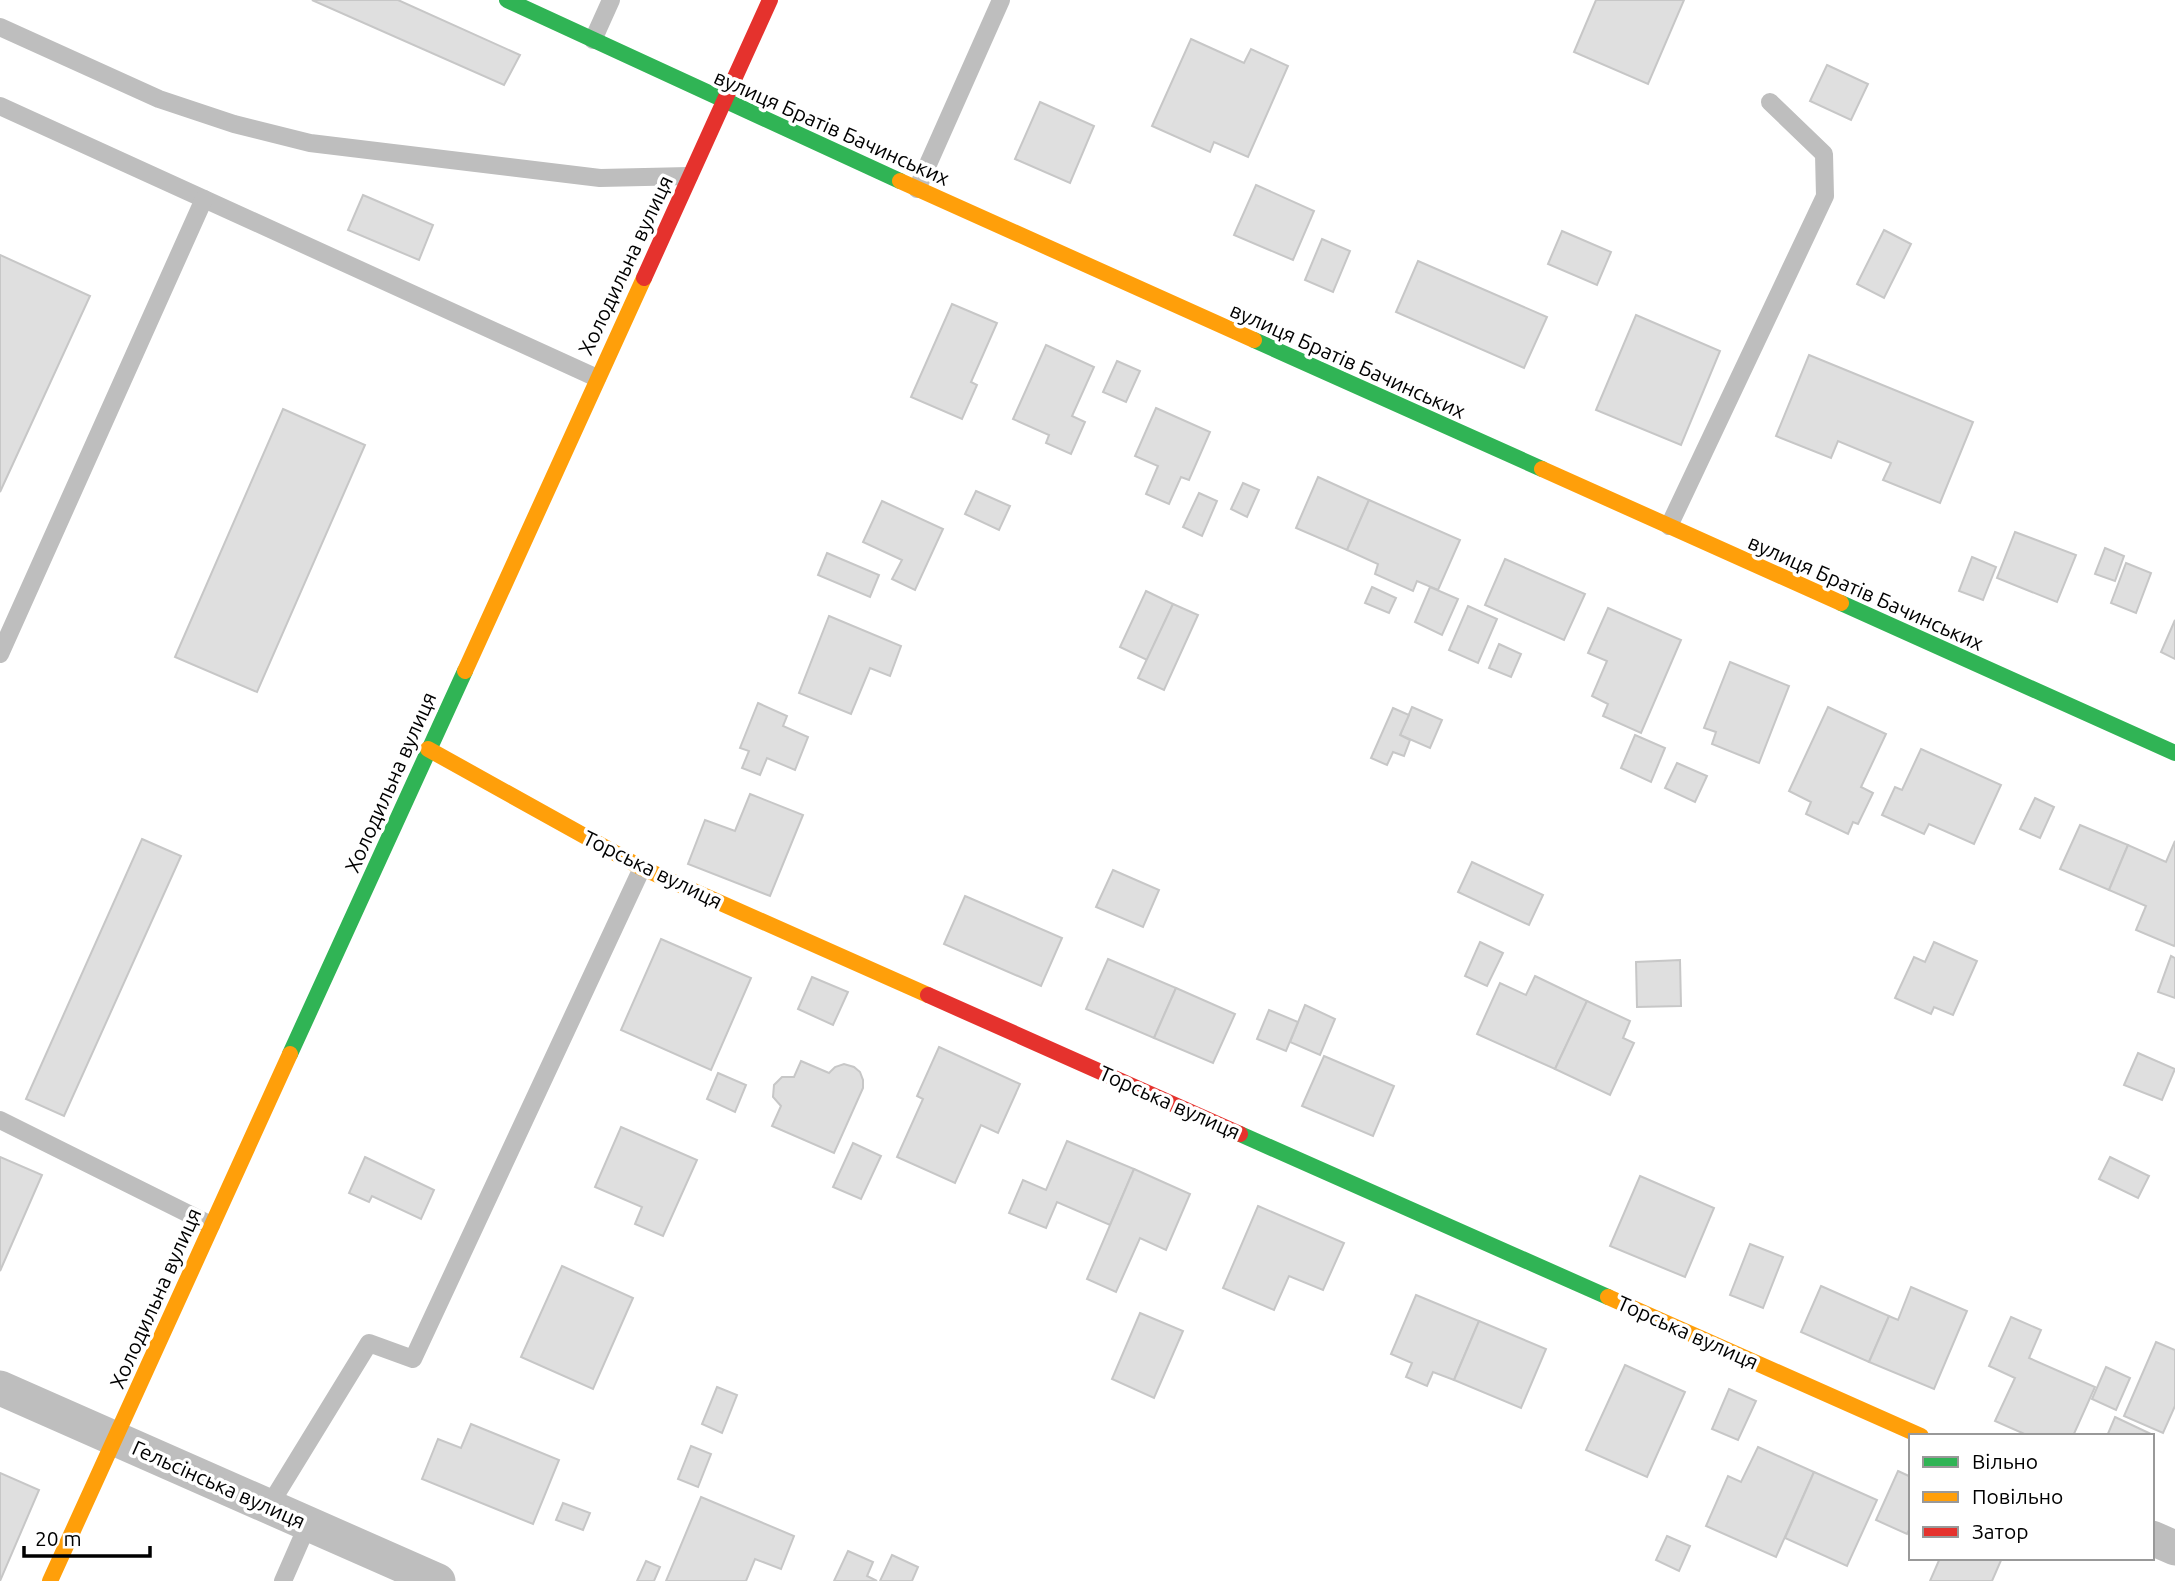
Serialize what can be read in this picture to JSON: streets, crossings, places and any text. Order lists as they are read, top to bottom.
{
  "streets": {
    "street": [
      "вулиця Братів Бачинських",
      "Холодильна вулиця",
      "Торська вулиця",
      "Гельсінська вулиця"
    ]
  },
  "crossings": [
    ["вулиця Братів Бачинських", "Холодильна вулиця"],
    ["Холодильна вулиця", "Торська вулиця"],
    ["Холодильна вулиця", "Гельсінська вулиця"]
  ],
  "legend": ["Вільно", "Повільно", "Затор"],
  "scale_bar": "20 m"
}
